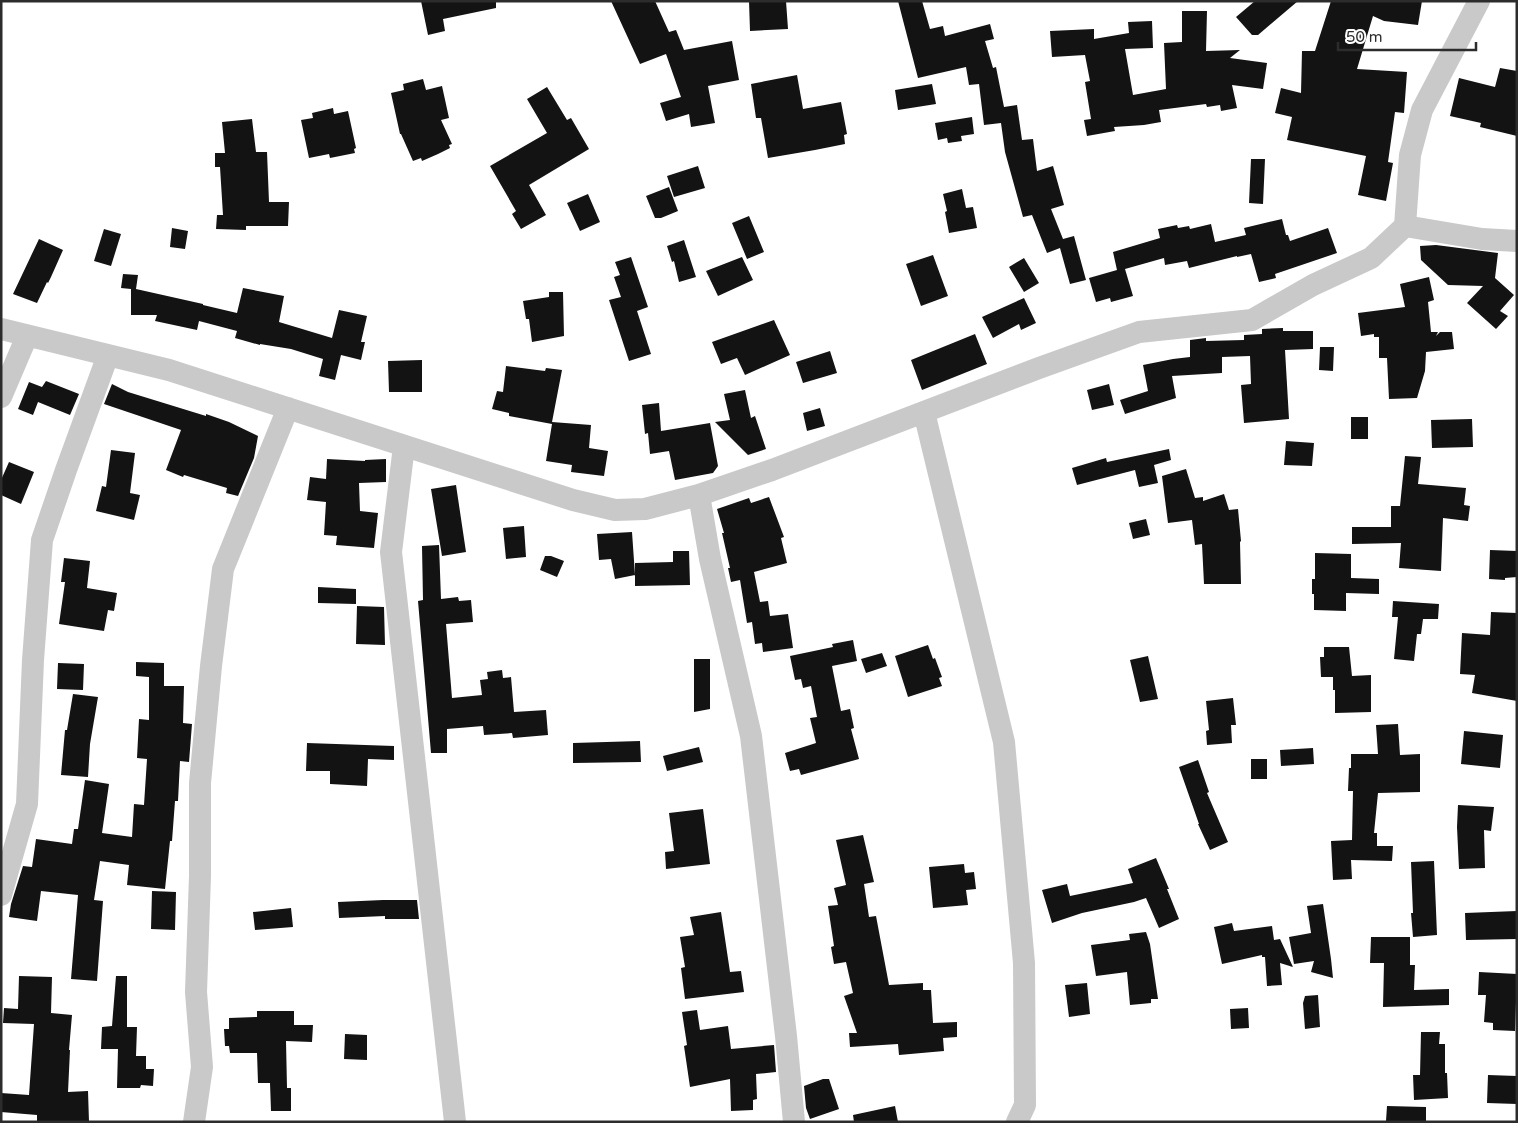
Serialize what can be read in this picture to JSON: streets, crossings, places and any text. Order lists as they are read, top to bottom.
{
  "scale_bar": "50 m"
}
